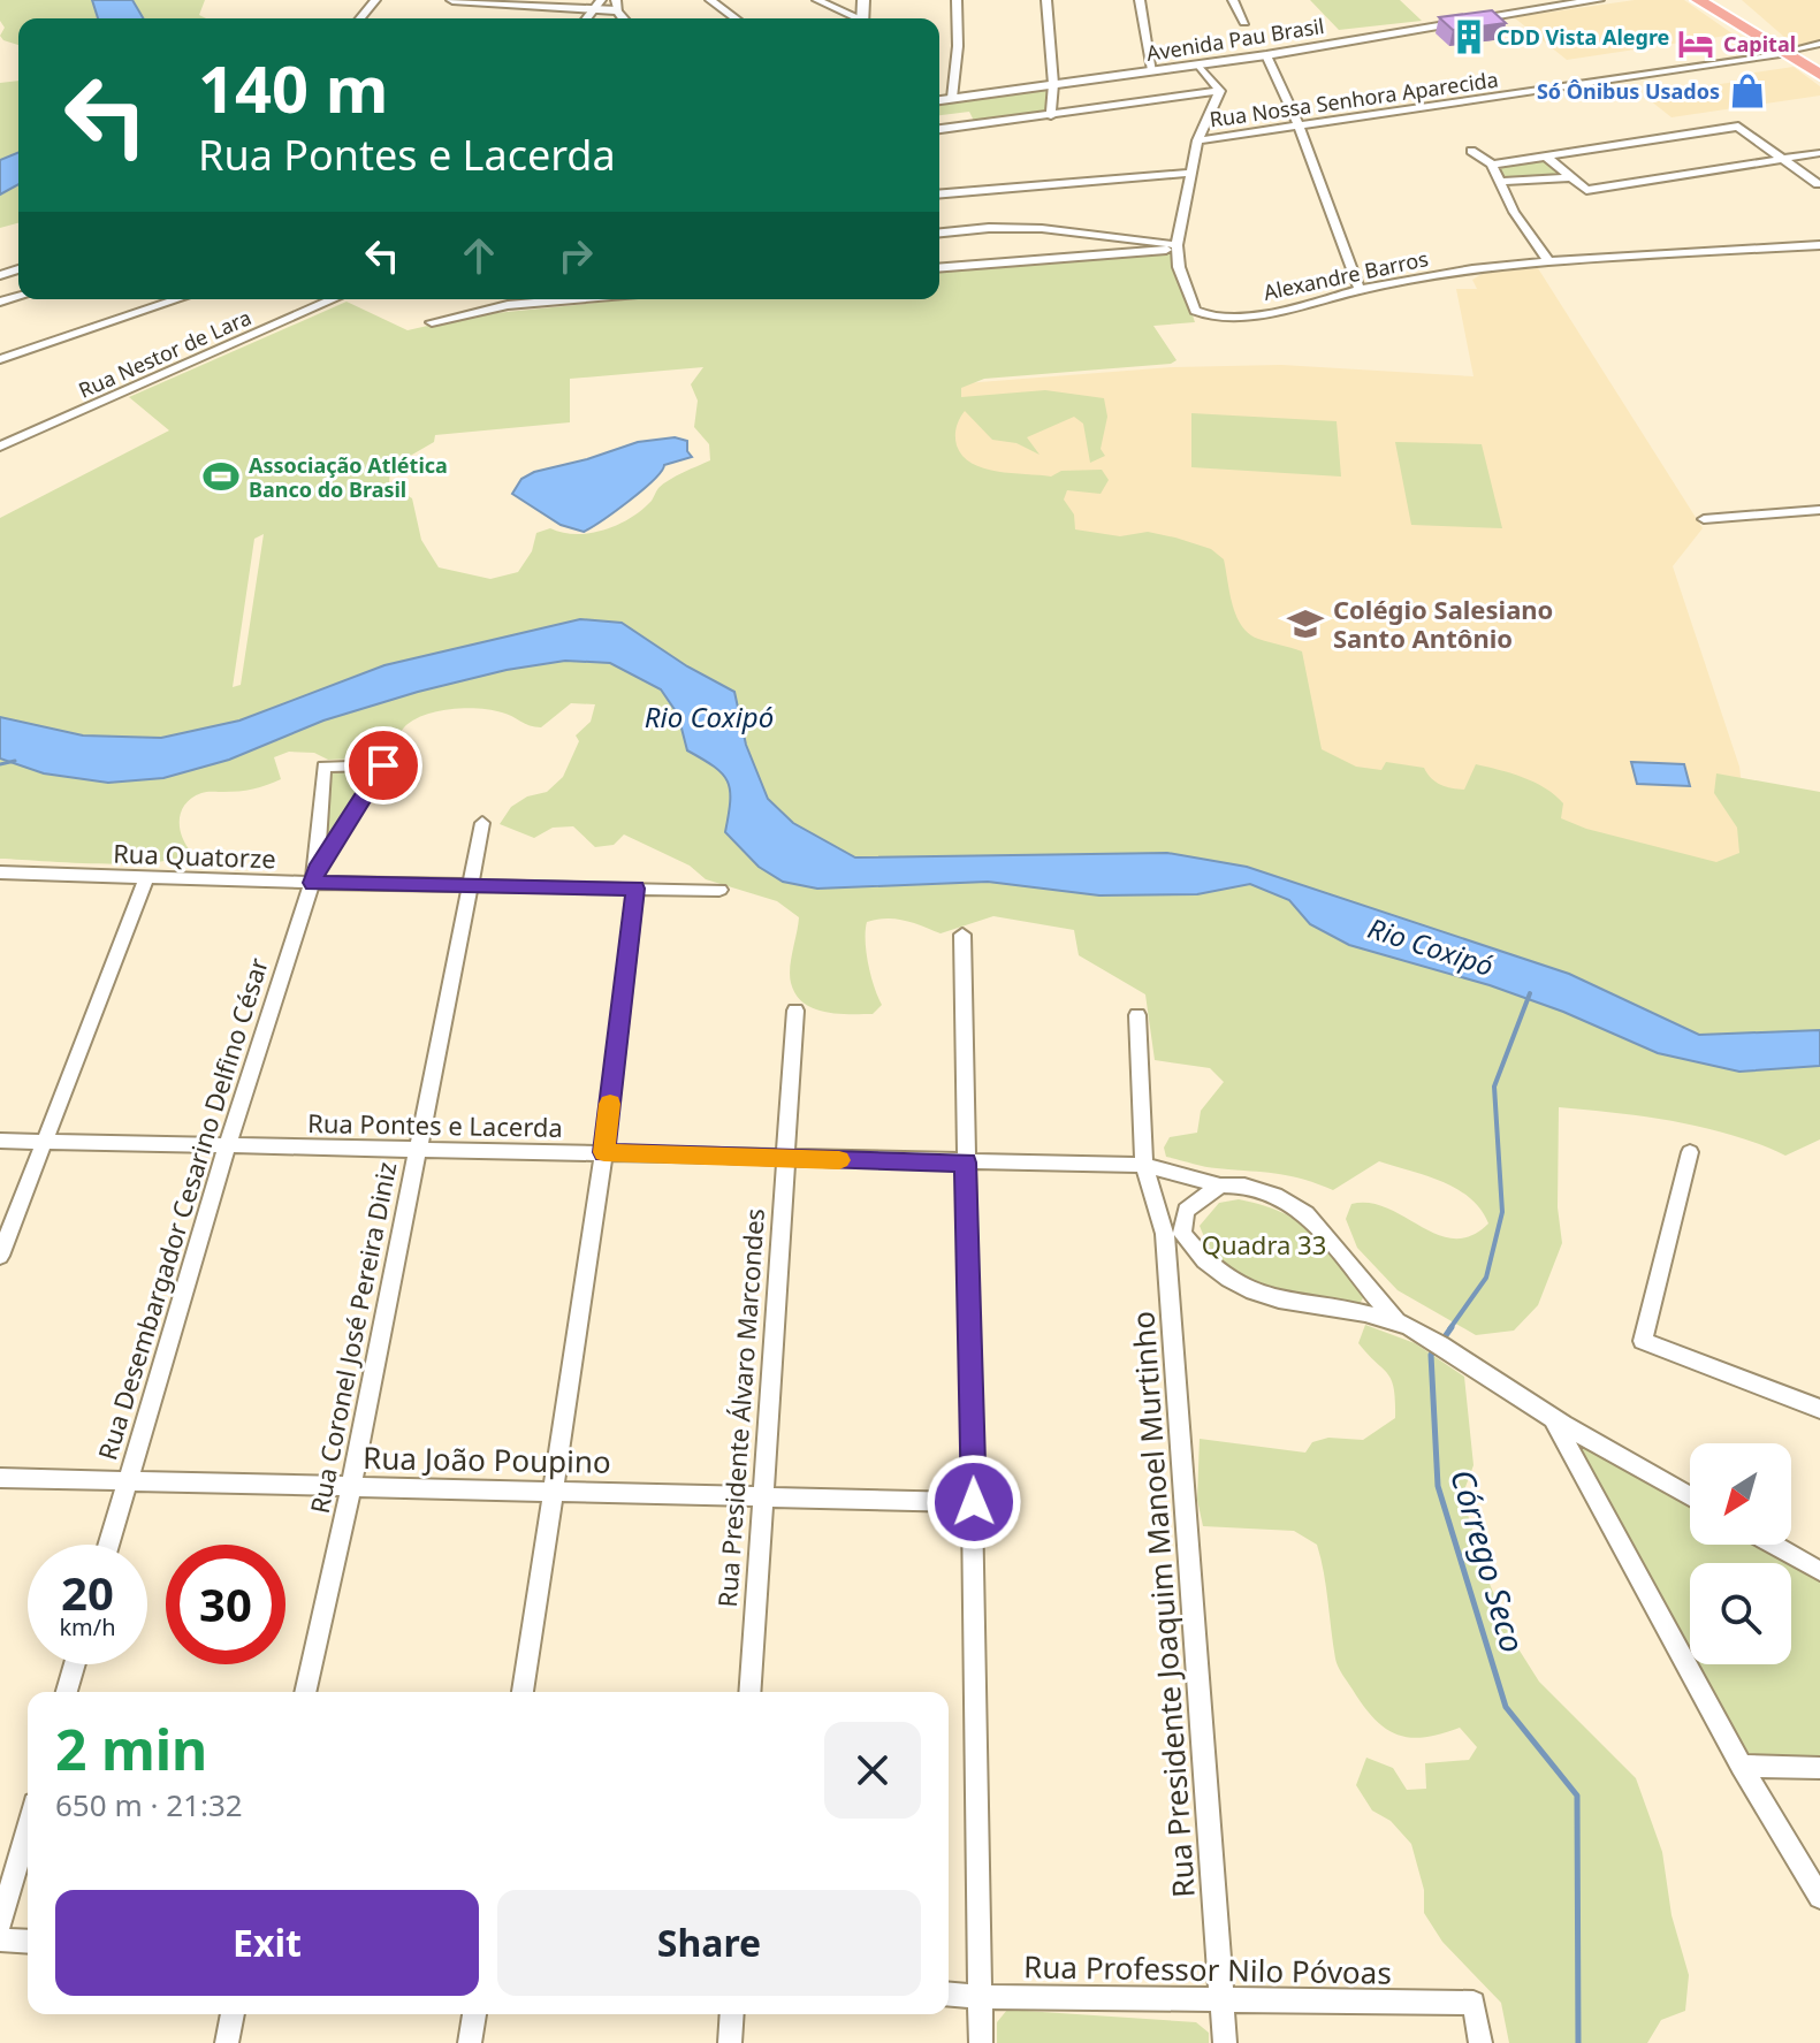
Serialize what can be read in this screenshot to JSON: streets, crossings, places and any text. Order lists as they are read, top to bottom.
{
  "streets": {
    "street": [
      "Avenida Pau Brasil",
      "Rua Nossa Senhora Aparecida",
      "Alexandre Barros",
      "Rua Nestor de Lara",
      "Rua Quatorze",
      "Rua Pontes e Lacerda",
      "Rua Desembargador Cesarino Delfino César",
      "Rua Coronel José Pereira Diniz",
      "Rua Presidente Álvaro Marcondes",
      "Rua João Poupino",
      "Rua Presidente Joaquim Manoel Murtinho",
      "Rua Professor Nilo Póvoas"
    ]
  },
  "crossings": [
    ["Rua Quatorze", "Rua Desembargador Cesarino Delfino César"],
    ["Rua Quatorze", "Rua Coronel José Pereira Diniz"],
    ["Rua Pontes e Lacerda", "Rua Desembargador Cesarino Delfino César"],
    ["Rua Pontes e Lacerda", "Rua Coronel José Pereira Diniz"],
    ["Rua Pontes e Lacerda", "Rua Presidente Álvaro Marcondes"],
    ["Rua Pontes e Lacerda", "Rua Presidente Joaquim Manoel Murtinho"],
    ["Rua Desembargador Cesarino Delfino César", "Rua João Poupino"],
    ["Rua Coronel José Pereira Diniz", "Rua João Poupino"],
    ["Rua Presidente Álvaro Marcondes", "Rua João Poupino"],
    ["Rua Presidente Joaquim Manoel Murtinho", "Rua Professor Nilo Póvoas"]
  ],
  "water": ["Rio Coxipó", "Córrego Seco"],
  "parks": ["Quadra 33"],
  "places": {
    "building": ["CDD Vista Alegre"],
    "hotel": ["Capital"],
    "shop": ["Só Ônibus Usados"],
    "sports": ["Associação Atlética Banco do Brasil"],
    "school or university": ["Colégio Salesiano Santo Antônio"]
  },
  "north": "bottom left",
  "page": {
    "turn": ["140 m", "Rua Pontes e Lacerda"],
    "speed": "20 km/h",
    "limit": "30",
    "heading": ["2 min", "650 m · 21:32"],
    "buttons": ["Exit", "Share"]
  }
}
